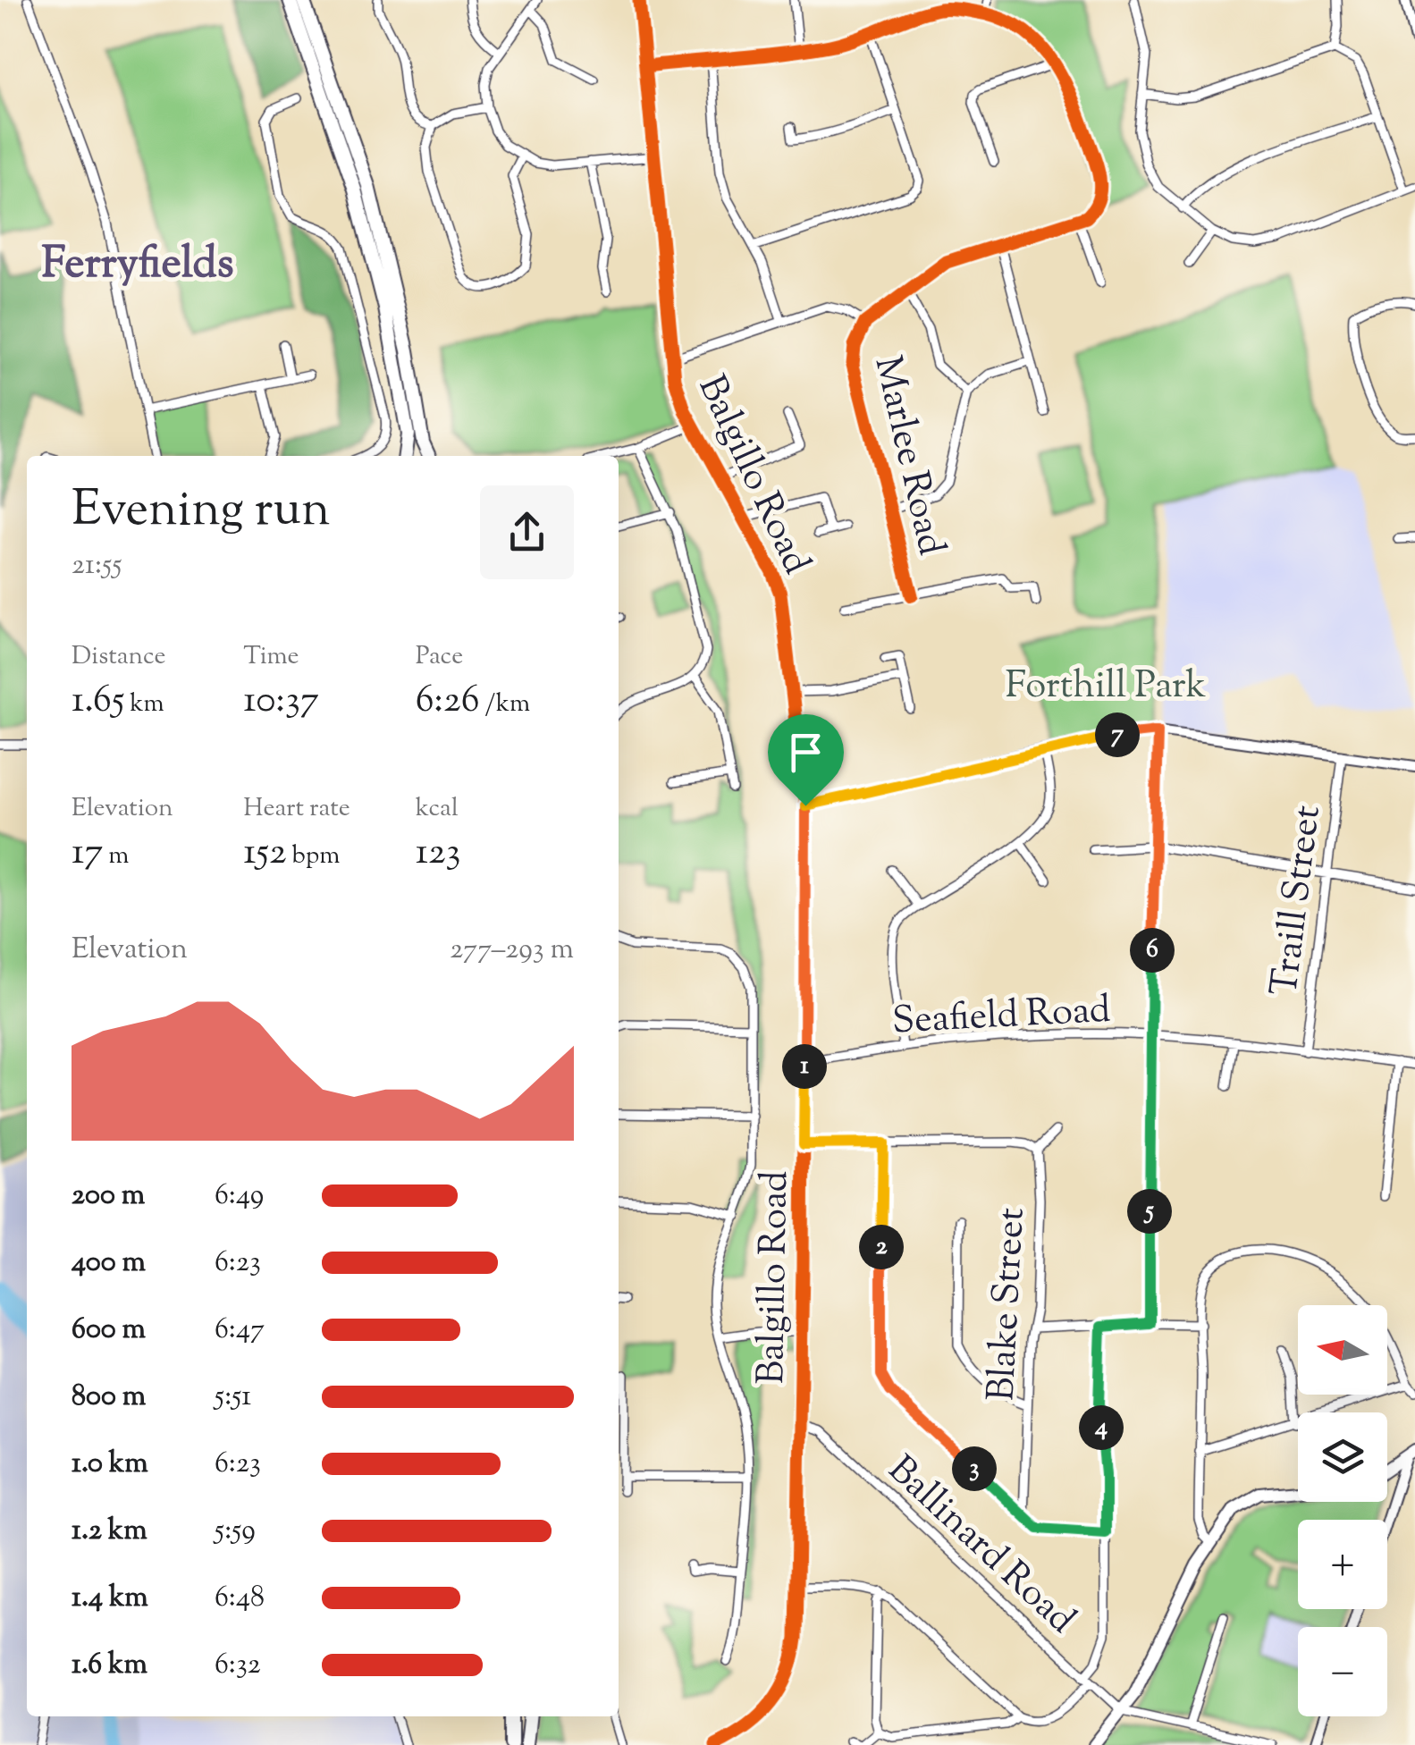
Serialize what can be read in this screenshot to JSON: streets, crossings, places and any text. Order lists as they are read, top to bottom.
{
  "streets": {
    "street": [
      "Marlee Road",
      "Balgillo Road",
      "Traill Street",
      "Seafield Road",
      "Blake Street",
      "Ballinard Road"
    ]
  },
  "crossings": [
    ["Balgillo Road", "Seafield Road"],
    ["Balgillo Road", "Ballinard Road"],
    ["Traill Street", "Seafield Road"]
  ],
  "districts": ["Ferryfields"],
  "parks": ["Forthill Park"],
  "north": "left",
  "page": {
    "heading": ["Evening run", "21:55"],
    "stats": [
      ["Distance", "1.65 km"],
      ["Time", "10:37"],
      ["Pace", "6:26 /km"],
      ["Elevation", "17 m"],
      ["Heart rate", "152 bpm"],
      ["kcal", "123"]
    ],
    "pins": [
      "7",
      "6",
      "1",
      "5",
      "2",
      "4",
      "3"
    ],
    "chart": ["Elevation", "277–293 m"],
    "list": [
      {
        "name": "200 m",
        "note": "6:49"
      },
      {
        "name": "400 m",
        "note": "6:23"
      },
      {
        "name": "600 m",
        "note": "6:47"
      },
      {
        "name": "800 m",
        "note": "5:51"
      },
      {
        "name": "1.0 km",
        "note": "6:23"
      },
      {
        "name": "1.2 km",
        "note": "5:59"
      },
      {
        "name": "1.4 km",
        "note": "6:48"
      },
      {
        "name": "1.6 km",
        "note": "6:32"
      }
    ],
    "map_buttons": ["+", "−"]
  }
}
